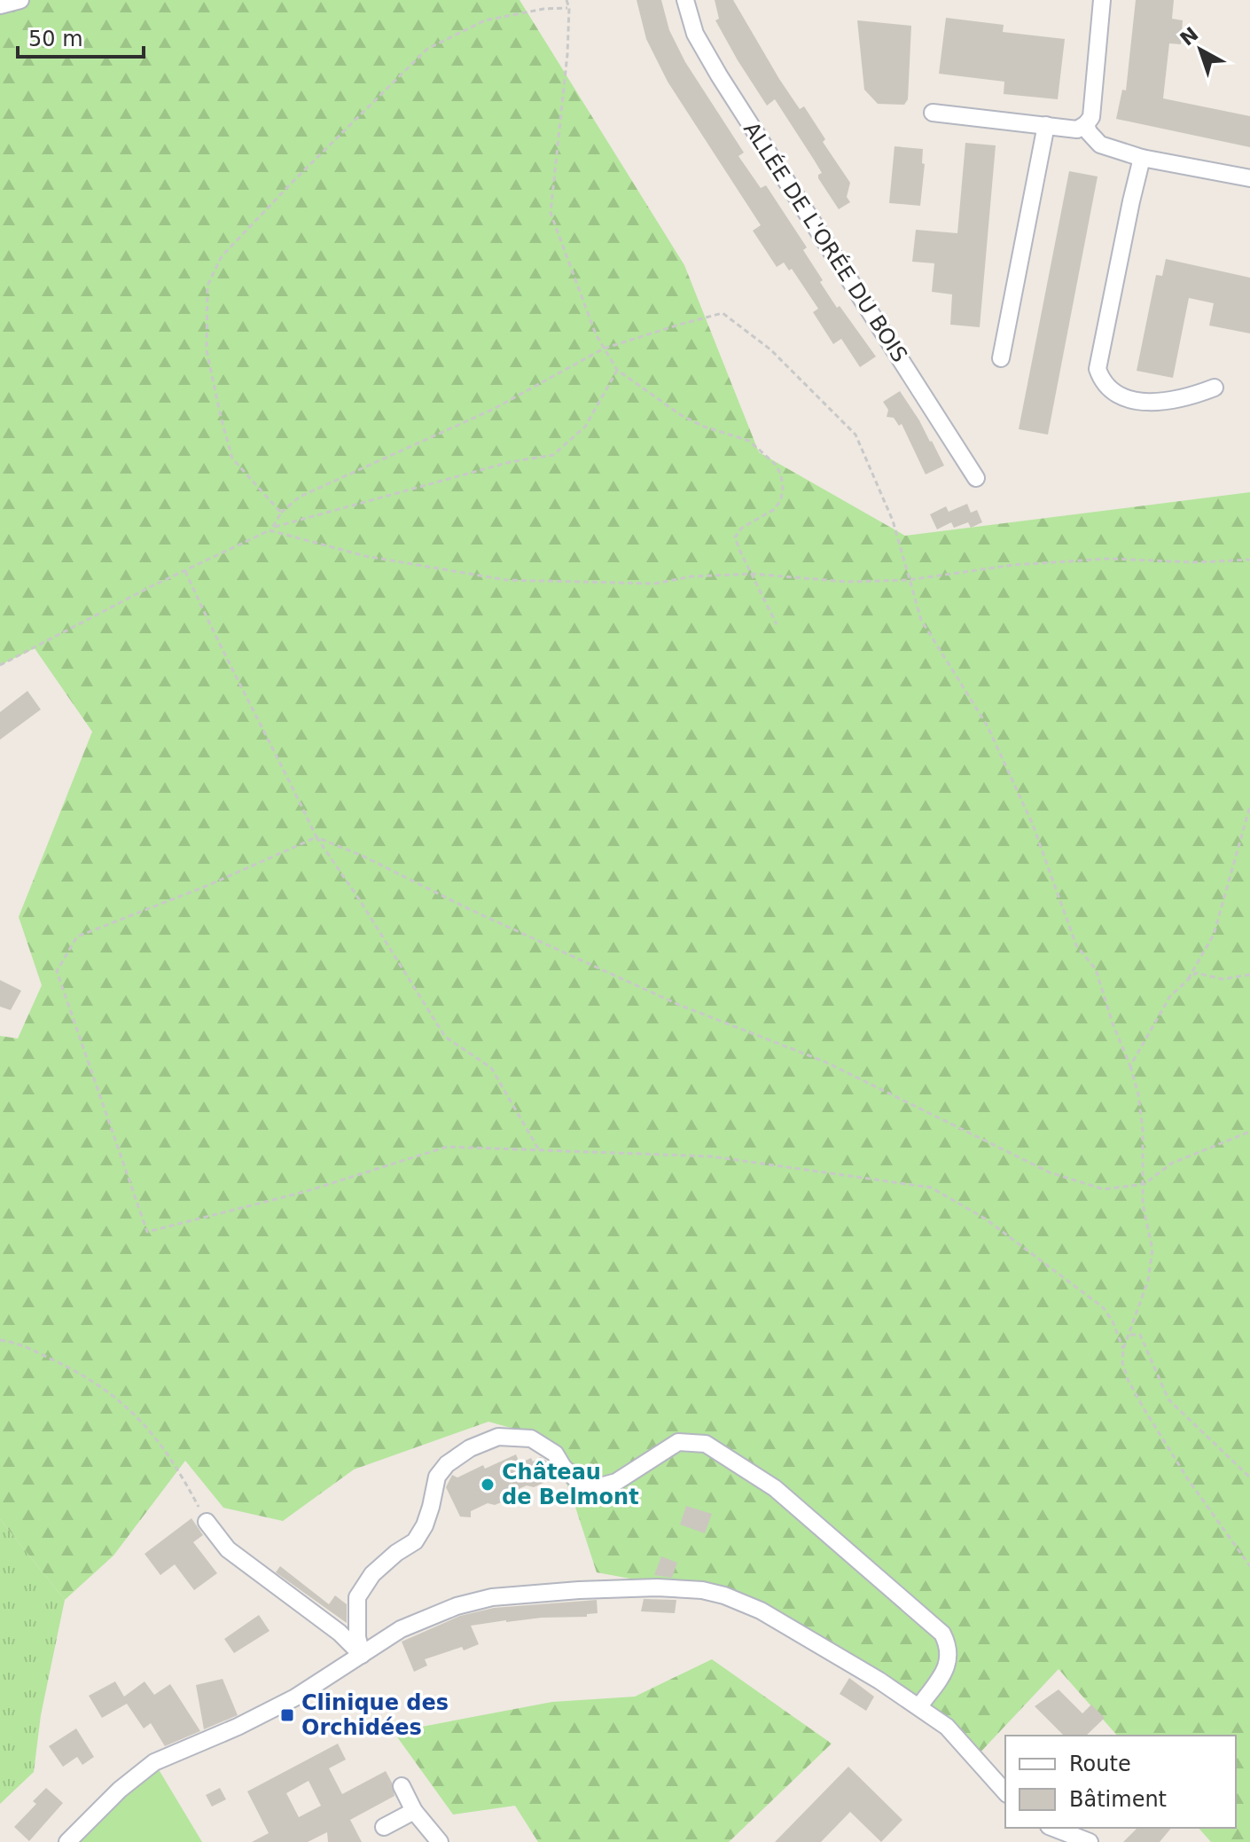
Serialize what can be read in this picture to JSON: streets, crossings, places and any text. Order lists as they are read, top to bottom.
{
  "streets": {
    "street": ["ALLÉE DE L'ORÉE DU BOIS"]
  },
  "places": {
    "other": ["Château de Belmont"],
    "transit": ["Clinique des Orchidées"]
  },
  "legend": ["Route", "Bâtiment"],
  "scale_bar": "50 m",
  "north": "top left"
}
